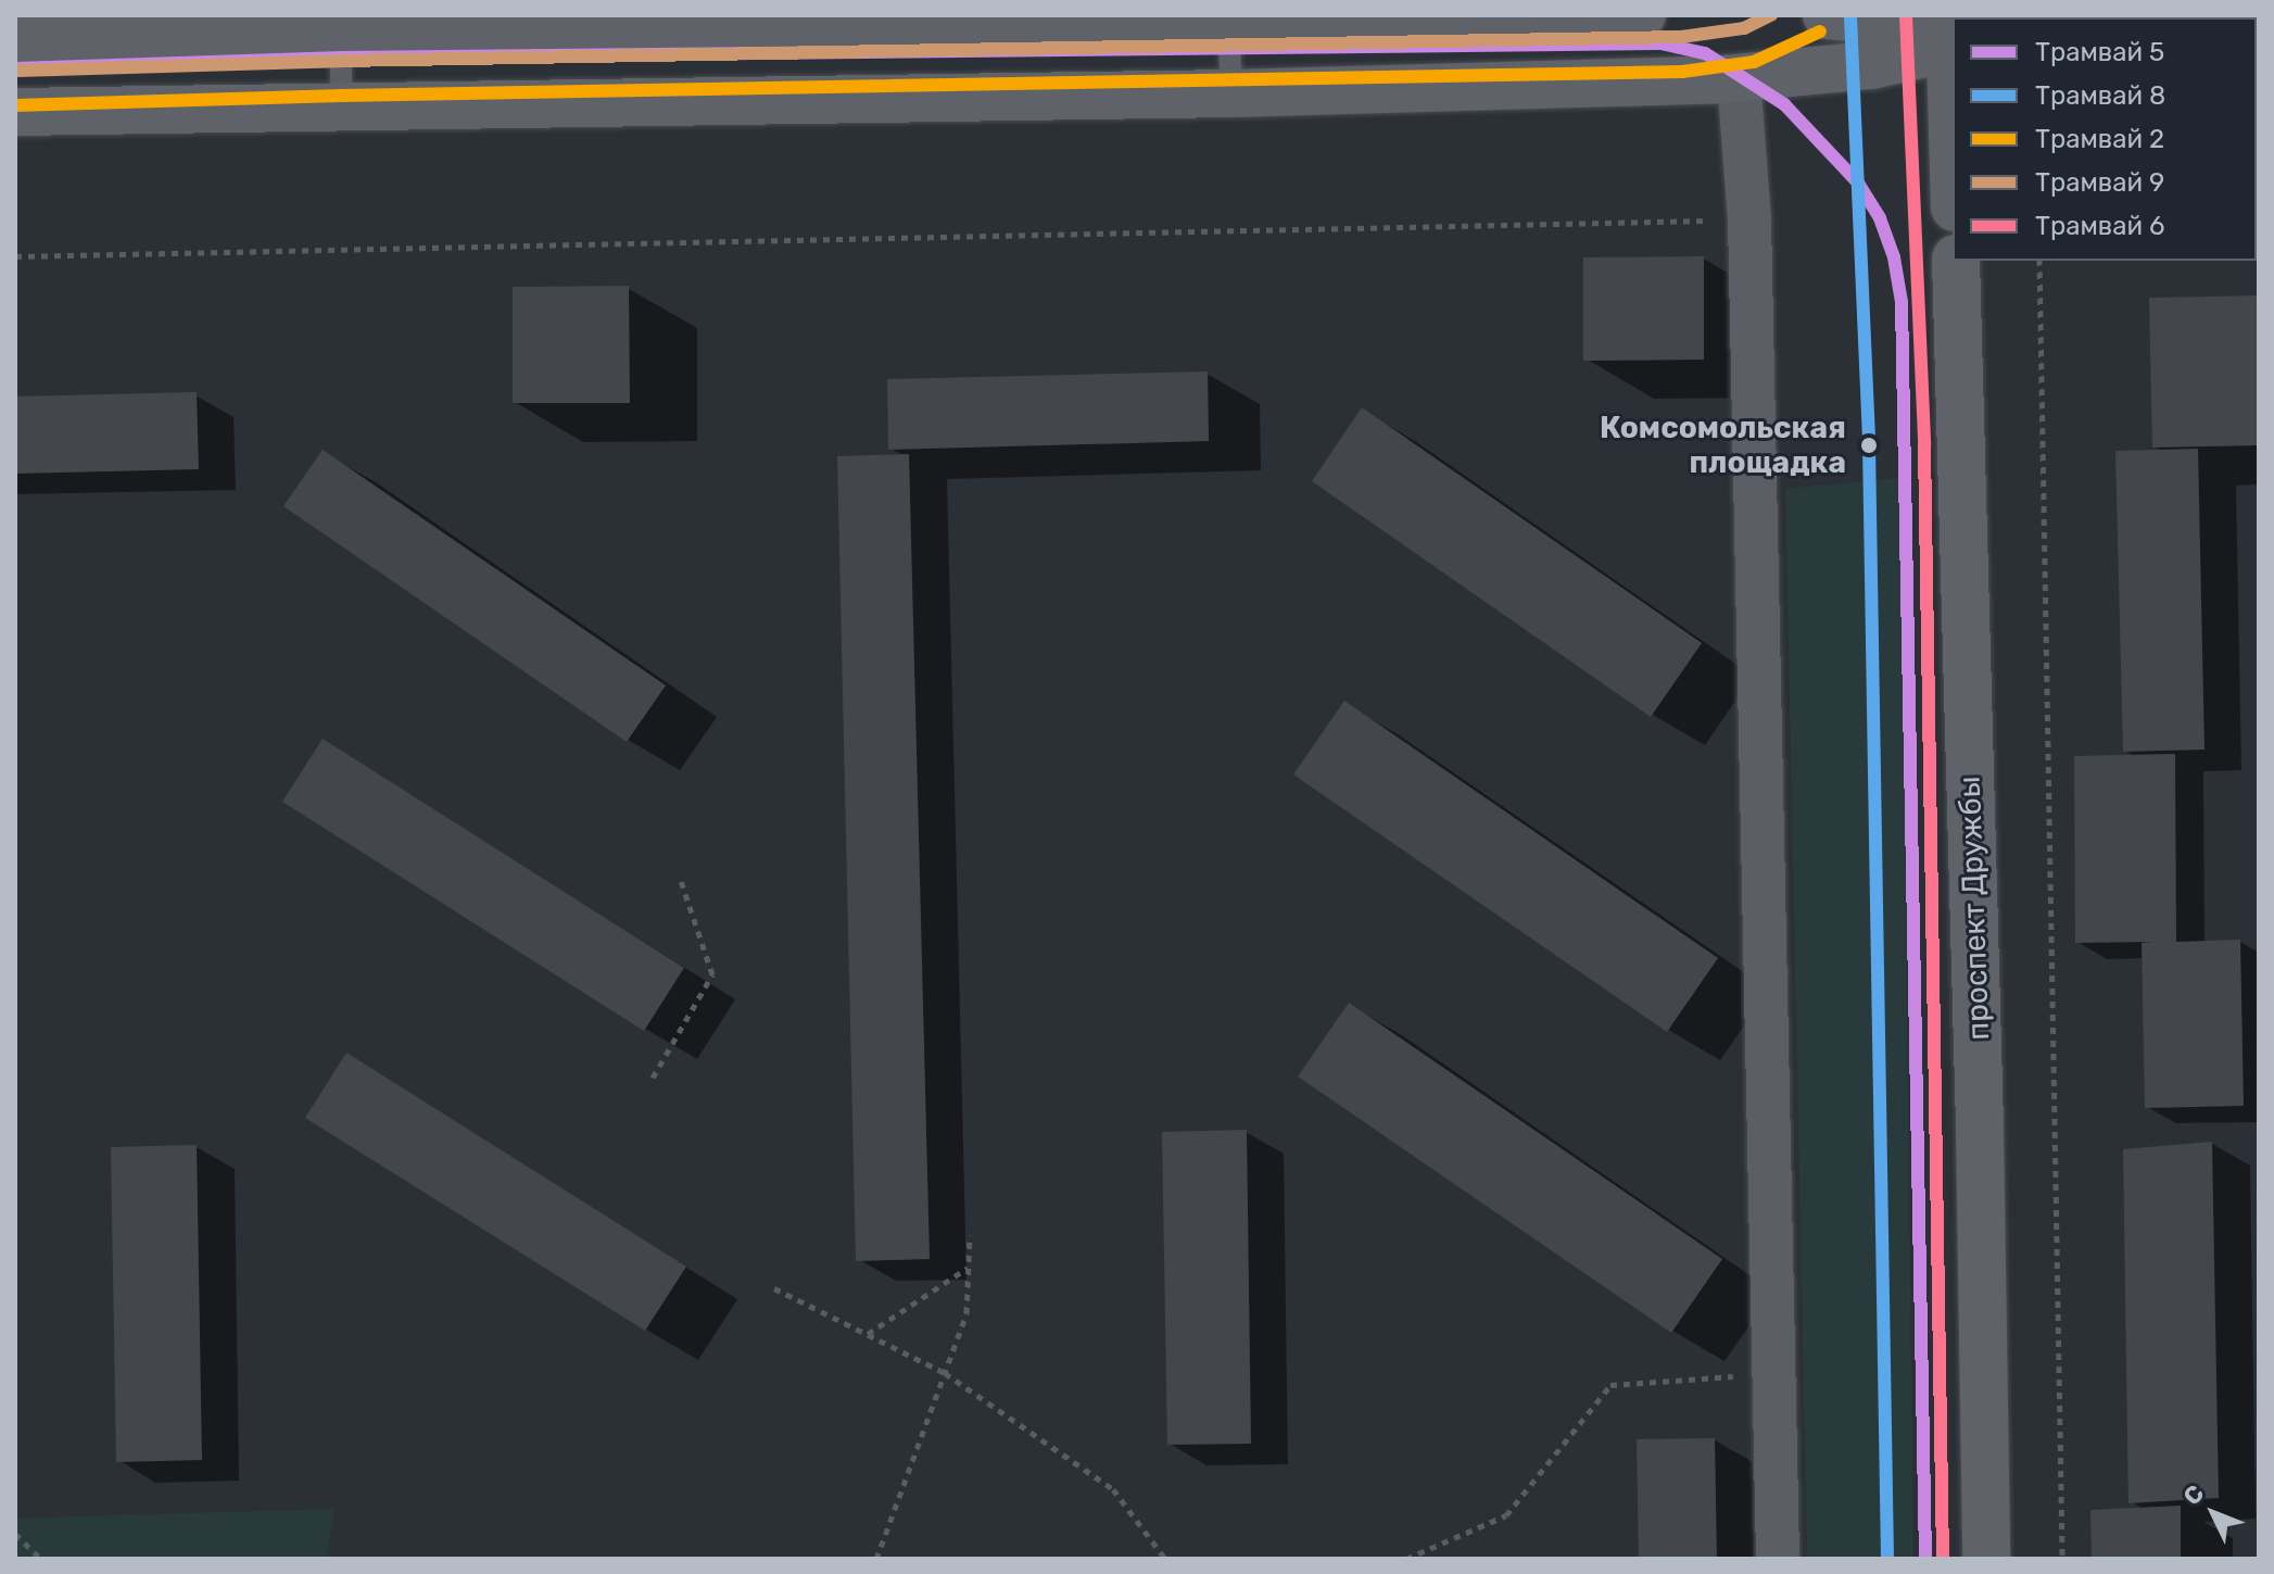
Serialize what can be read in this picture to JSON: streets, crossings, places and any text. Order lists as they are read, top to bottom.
{
  "streets": {
    "main road": ["проспект Дружбы"]
  },
  "places": ["Комсомольская площадка"],
  "lines": [
    "tram line 9",
    "tram line 6",
    "tram line 8",
    "tram line 2",
    "tram line 5"
  ],
  "legend": [
    "Трамвай 5",
    "Трамвай 8",
    "Трамвай 2",
    "Трамвай 9",
    "Трамвай 6"
  ],
  "north": "top left"
}
